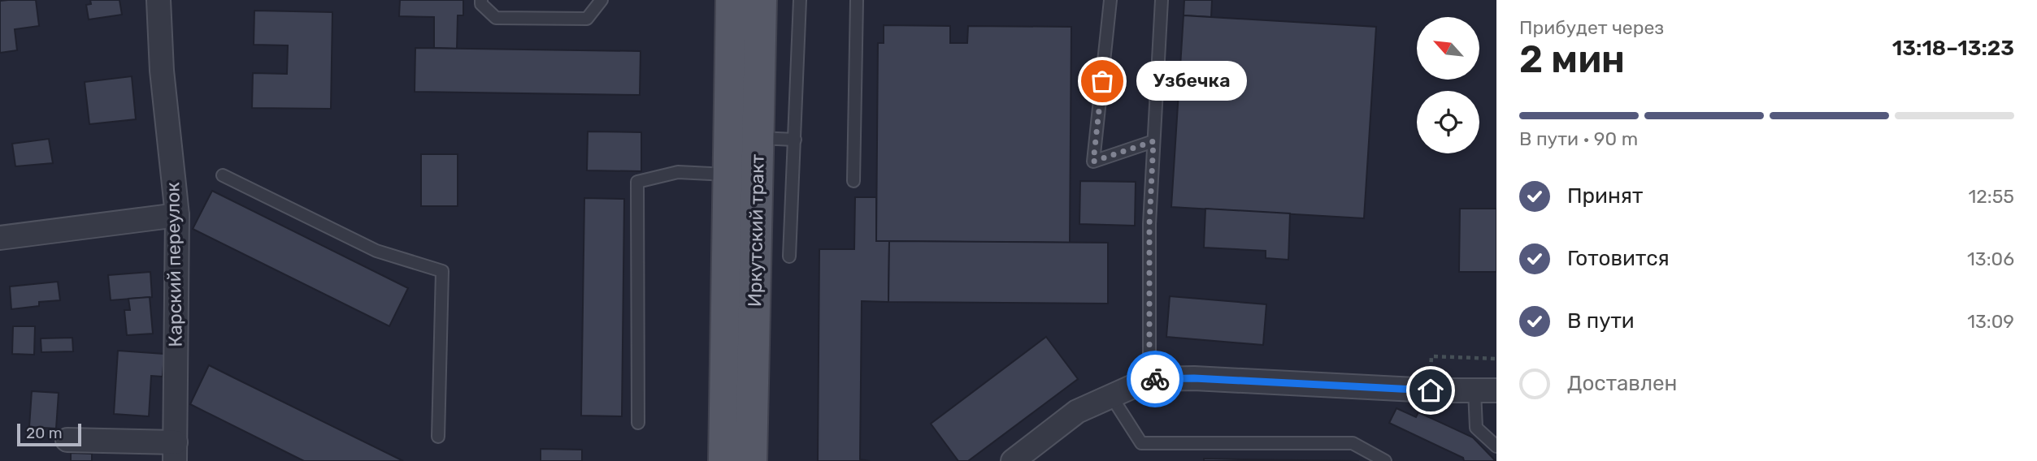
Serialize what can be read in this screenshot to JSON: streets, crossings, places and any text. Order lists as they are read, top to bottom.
{
  "streets": {
    "main road": ["Иркутский тракт"],
    "street": ["Карский переулок"]
  },
  "places": ["Узбечка"],
  "scale_bar": "20 m",
  "north": "top left",
  "page": {
    "heading": ["2 мин", "Прибудет через", "13:18–13:23"],
    "bubble": "Узбечка",
    "bar": "В пути · 90 m",
    "list": [
      ["Принят", "12:55"],
      ["Готовится", "13:06"],
      ["В пути", "13:09"],
      "Доставлен"
    ],
    "scale": "20 m"
  }
}
